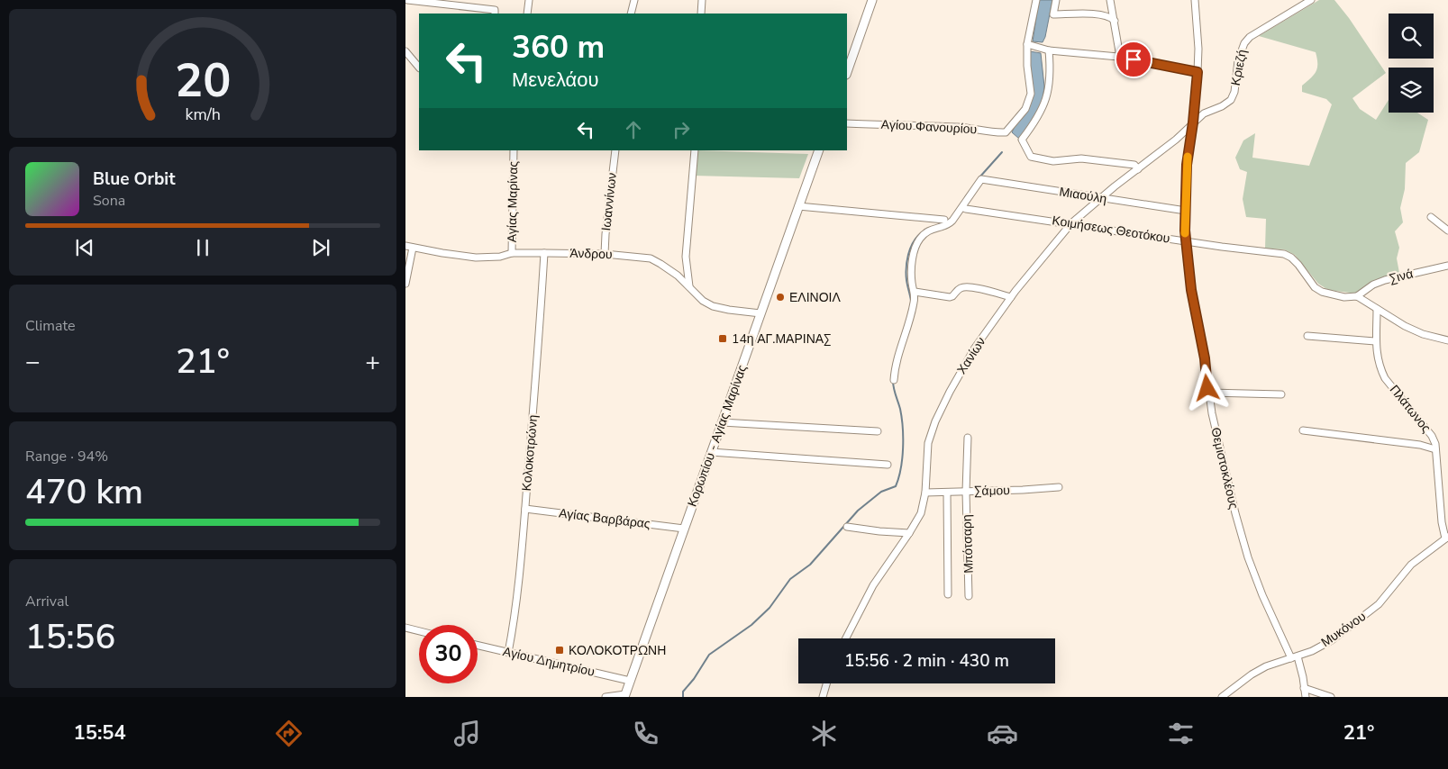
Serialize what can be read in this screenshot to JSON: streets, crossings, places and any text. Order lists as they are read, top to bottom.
{
  "streets": {
    "main road": ["Κορωπίου - Αγίας Μαρίνας"],
    "street": [
      "Κριεζή",
      "Αγίου Φανουρίου",
      "Μιαούλη",
      "Αγίας Μαρίνας",
      "Ιωαννίνων",
      "Κοιμήσεως Θεοτόκου",
      "Άνδρου",
      "Σινά",
      "Χανίων",
      "Πλάτωνος",
      "Κολοκοτρώνη",
      "Θεμιστοκλέους",
      "Σάμου",
      "Αγίας Βαρβάρας",
      "Μπότσαρη",
      "Μυκόνου",
      "Αγίου Δημητρίου"
    ]
  },
  "crossings": [
    ["Κριεζή", "Χανίων"],
    ["Κριεζή", "Θεμιστοκλέους"],
    ["Μιαούλη", "Κοιμήσεως Θεοτόκου"],
    ["Μιαούλη", "Χανίων"],
    ["Μιαούλη", "Θεμιστοκλέους"],
    ["Αγίας Μαρίνας", "Άνδρου"],
    ["Ιωαννίνων", "Άνδρου"],
    ["Κοιμήσεως Θεοτόκου", "Σινά"],
    ["Κοιμήσεως Θεοτόκου", "Χανίων"],
    ["Κοιμήσεως Θεοτόκου", "Πλάτωνος"],
    ["Κοιμήσεως Θεοτόκου", "Θεμιστοκλέους"],
    ["Άνδρου", "Κορωπίου - Αγίας Μαρίνας"],
    ["Άνδρου", "Κολοκοτρώνη"],
    ["Χανίων", "Θεμιστοκλέους"],
    ["Χανίων", "Σάμου"],
    ["Πλάτωνος", "Μυκόνου"],
    ["Κορωπίου - Αγίας Μαρίνας", "Αγίας Βαρβάρας"],
    ["Κορωπίου - Αγίας Μαρίνας", "Αγίου Δημητρίου"],
    ["Κολοκοτρώνη", "Αγίας Βαρβάρας"],
    ["Κολοκοτρώνη", "Αγίου Δημητρίου"],
    ["Θεμιστοκλέους", "Μυκόνου"],
    ["Σάμου", "Μπότσαρη"]
  ],
  "places": {
    "other": ["ΕΛΙΝΟΙΛ"],
    "transit": ["14η ΑΓ.ΜΑΡΙΝΑΣ", "ΚΟΛΟΚΟΤΡΩΝΗ"]
  },
  "page": {
    "turn": ["360 m", "Μενελάου"],
    "song": ["Blue Orbit", "Sona"],
    "tile": [
      "Climate",
      ["Range · 94%", "470 km"],
      ["Arrival", "15:56"]
    ],
    "heat": ["−", "21°", "+"],
    "limit": "30",
    "trip": "15:56 · 2 min · 430 m",
    "tabs": ["15:54", "21°"],
    "gauge": ["20", "km/h"]
  }
}
